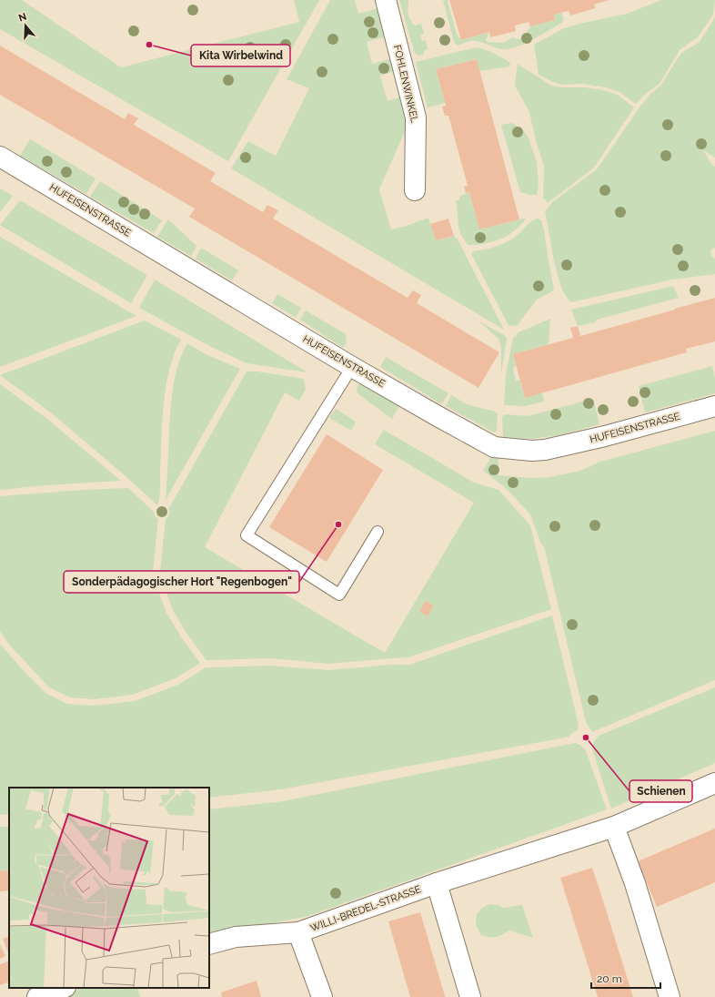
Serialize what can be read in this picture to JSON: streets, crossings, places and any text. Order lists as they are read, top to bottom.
{
  "streets": {
    "street": ["FOHLENWINKEL", "HUFEISENSTRASSE", "WILLI-BREDEL-STRASSE"]
  },
  "places": ["Kita Wirbelwind", "Sonderpädagogischer Hort \"Regenbogen\"", "Schienen"],
  "scale_bar": "20 m",
  "north": "top"
}
